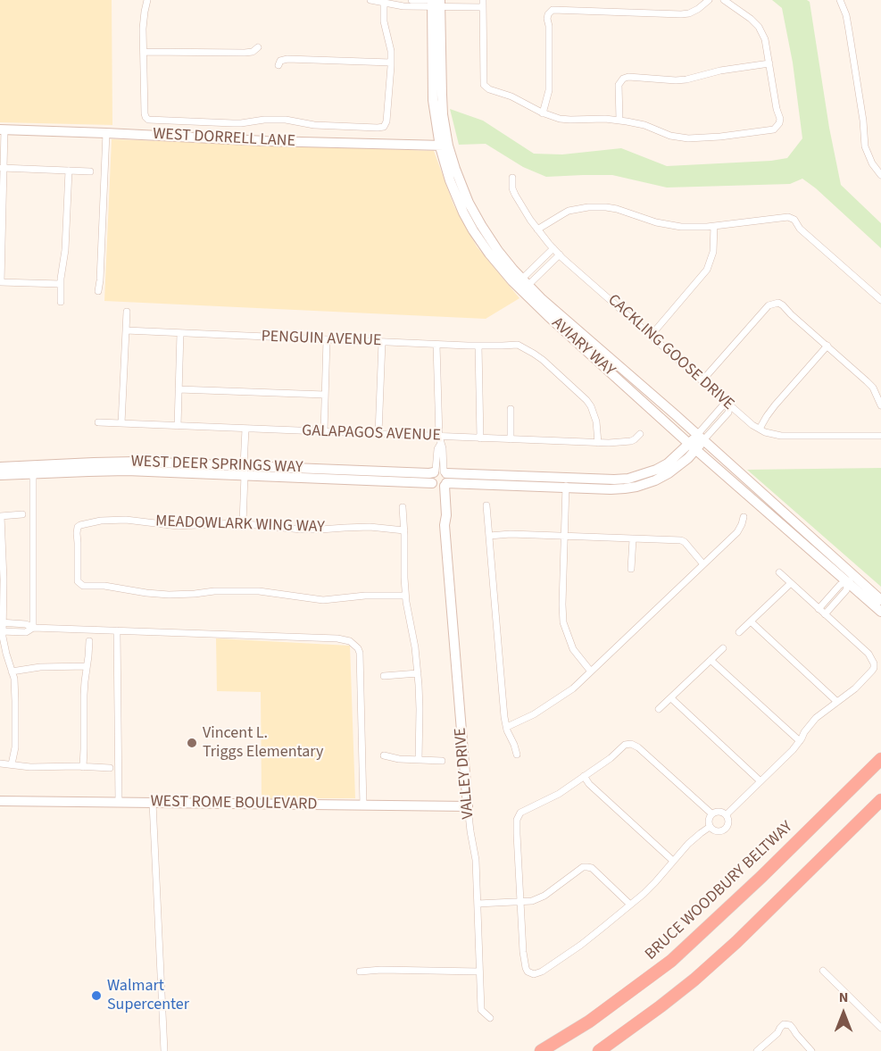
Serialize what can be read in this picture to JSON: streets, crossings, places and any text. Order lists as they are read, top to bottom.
{
  "streets": {
    "highway": ["BRUCE WOODBURY BELTWAY"],
    "main road": [
      "WEST DORRELL LANE",
      "AVIARY WAY",
      "WEST DEER SPRINGS WAY",
      "VALLEY DRIVE",
      "WEST ROME BOULEVARD"
    ],
    "street": [
      "PENGUIN AVENUE",
      "CACKLING GOOSE DRIVE",
      "GALAPAGOS AVENUE",
      "MEADOWLARK WING WAY"
    ]
  },
  "crossings": [
    ["WEST DORRELL LANE", "AVIARY WAY"],
    ["PENGUIN AVENUE", "GALAPAGOS AVENUE"],
    ["AVIARY WAY", "WEST DEER SPRINGS WAY"],
    ["WEST DEER SPRINGS WAY", "VALLEY DRIVE"],
    ["VALLEY DRIVE", "WEST ROME BOULEVARD"]
  ],
  "places": ["Vincent L. Triggs Elementary", "Walmart Supercenter"],
  "north": "top"
}
